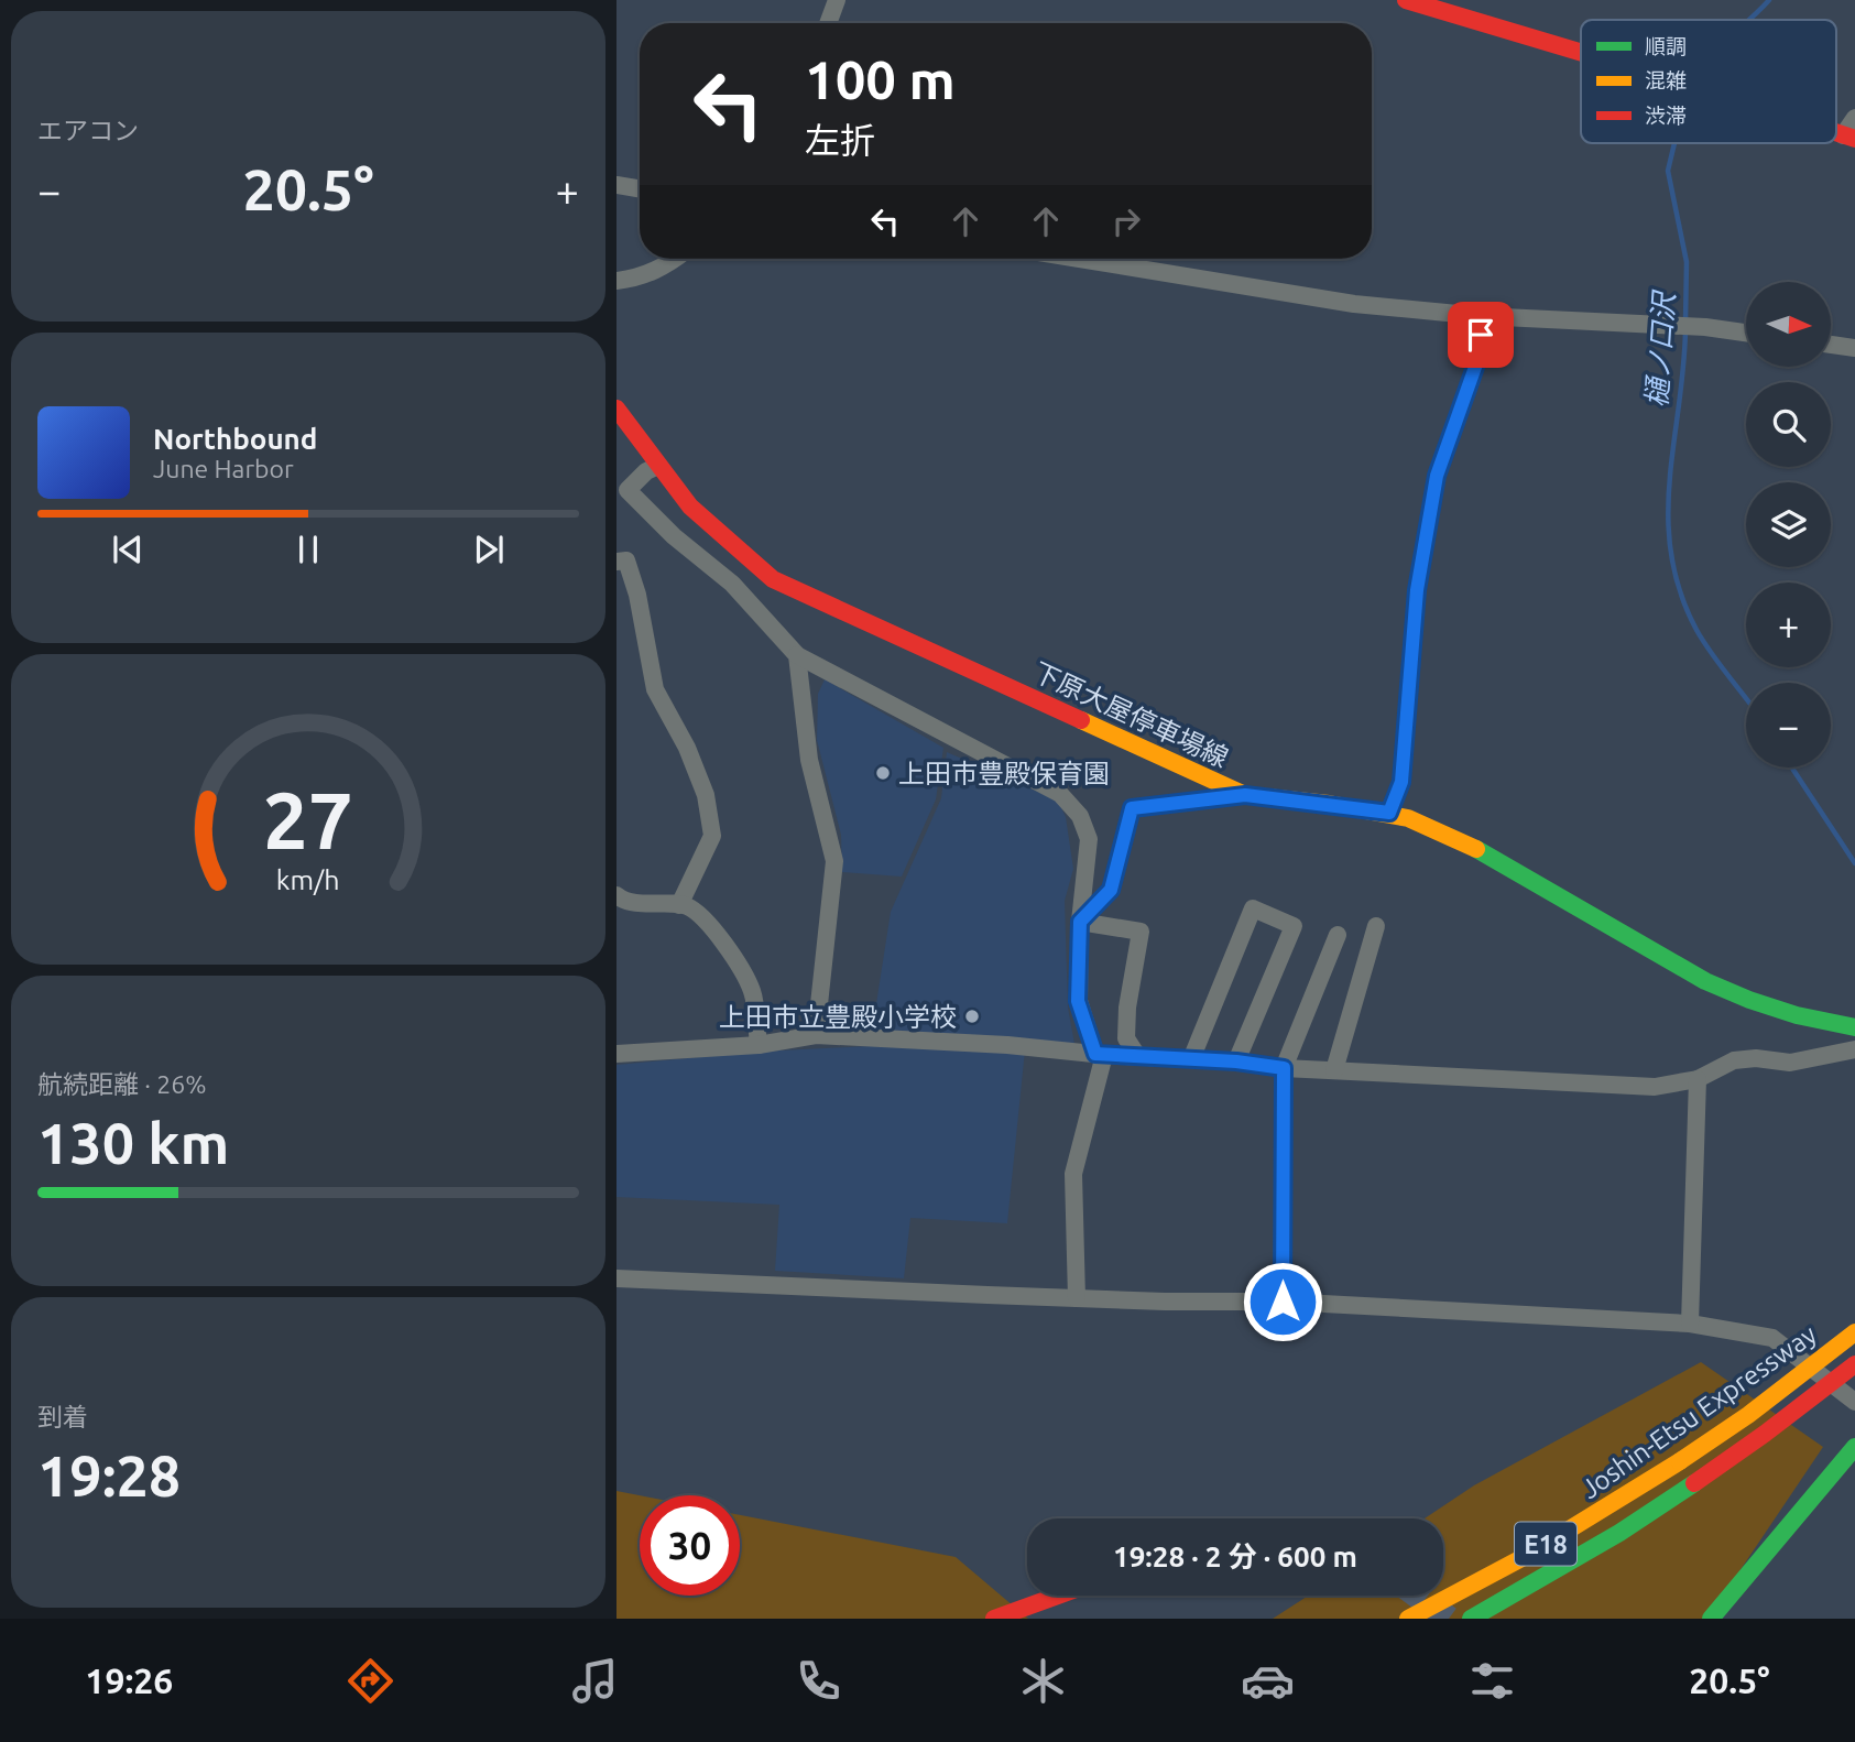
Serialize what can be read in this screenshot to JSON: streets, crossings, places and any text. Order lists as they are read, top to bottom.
{
  "streets": {
    "main road": ["下原大屋停車場線", "Joshin-Etsu Expressway", "E18"]
  },
  "water": ["樋ノ口沢"],
  "places": ["上田市豊殿保育園", "上田市立豊殿小学校"],
  "legend": ["順調", "混雑", "渋滞"],
  "north": "right",
  "page": {
    "tile": [
      "エアコン",
      ["航続距離 · 26%", "130 km"],
      ["到着", "19:28"]
    ],
    "turn": ["100 m", "左折"],
    "heat": ["−", "20.5°", "+"],
    "map_buttons": ["+", "−"],
    "song": ["Northbound", "June Harbor"],
    "limit": "30",
    "trip": "19:28 · 2 分 · 600 m",
    "tabs": ["19:26", "20.5°"],
    "gauge": ["27", "km/h"]
  }
}
